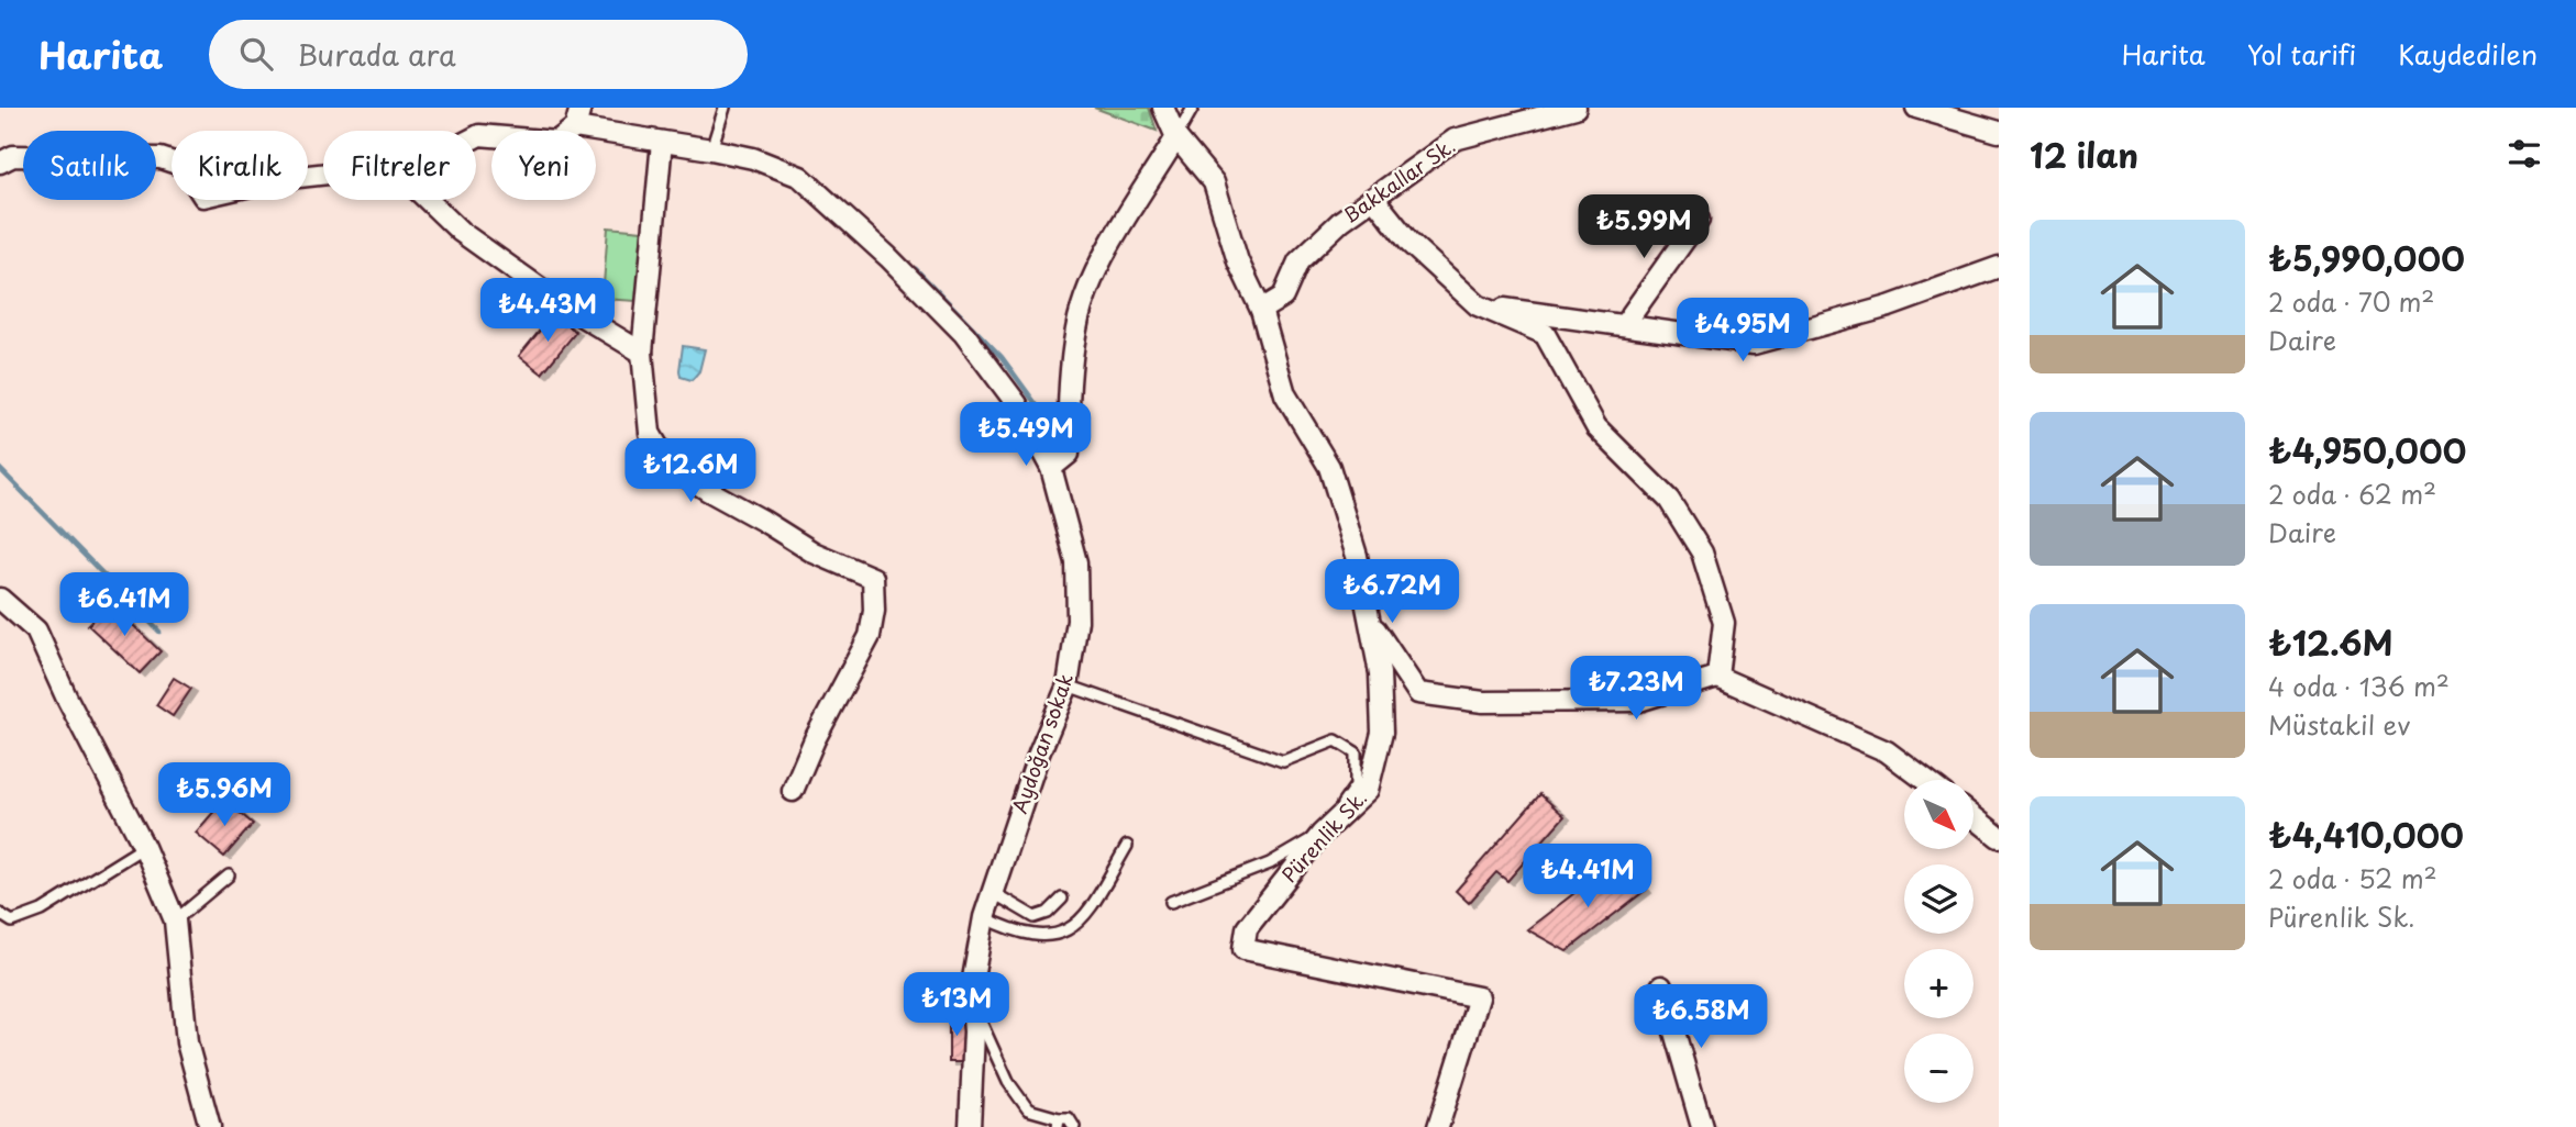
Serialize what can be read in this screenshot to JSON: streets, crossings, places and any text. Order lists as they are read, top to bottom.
{
  "streets": {
    "street": ["Bakkallar Sk.", "Aydoğan sokak", "Pürenlik Sk."]
  },
  "crossings": [
    ["Bakkallar Sk.", "Pürenlik Sk."]
  ],
  "north": "bottom right",
  "page": {
    "header": "Harita",
    "search": "Burada ara",
    "nav": ["Harita", "Yol tarifi", "Kaydedilen"],
    "heading": "12 ilan",
    "chip": [
      "Satılık",
      "Kiralık",
      "Filtreler",
      "Yeni"
    ],
    "price": [
      "₺5.99M",
      "₺4.43M",
      "₺4.95M",
      "₺5.49M",
      "₺12.6M",
      "₺6.72M",
      "₺6.41M",
      "₺7.23M",
      "₺5.96M",
      "₺4.41M",
      "₺13M",
      "₺6.58M"
    ],
    "list": [
      {
        "name": "₺5,990,000",
        "note": "2 oda · 70 m² · Daire"
      },
      {
        "name": "₺4,950,000",
        "note": "2 oda · 62 m² · Daire"
      },
      {
        "name": "₺12.6M",
        "note": "4 oda · 136 m² · Müstakil ev"
      },
      {
        "name": "₺4,410,000",
        "note": "2 oda · 52 m² · Pürenlik Sk."
      }
    ],
    "map_buttons": ["+", "−"]
  }
}
